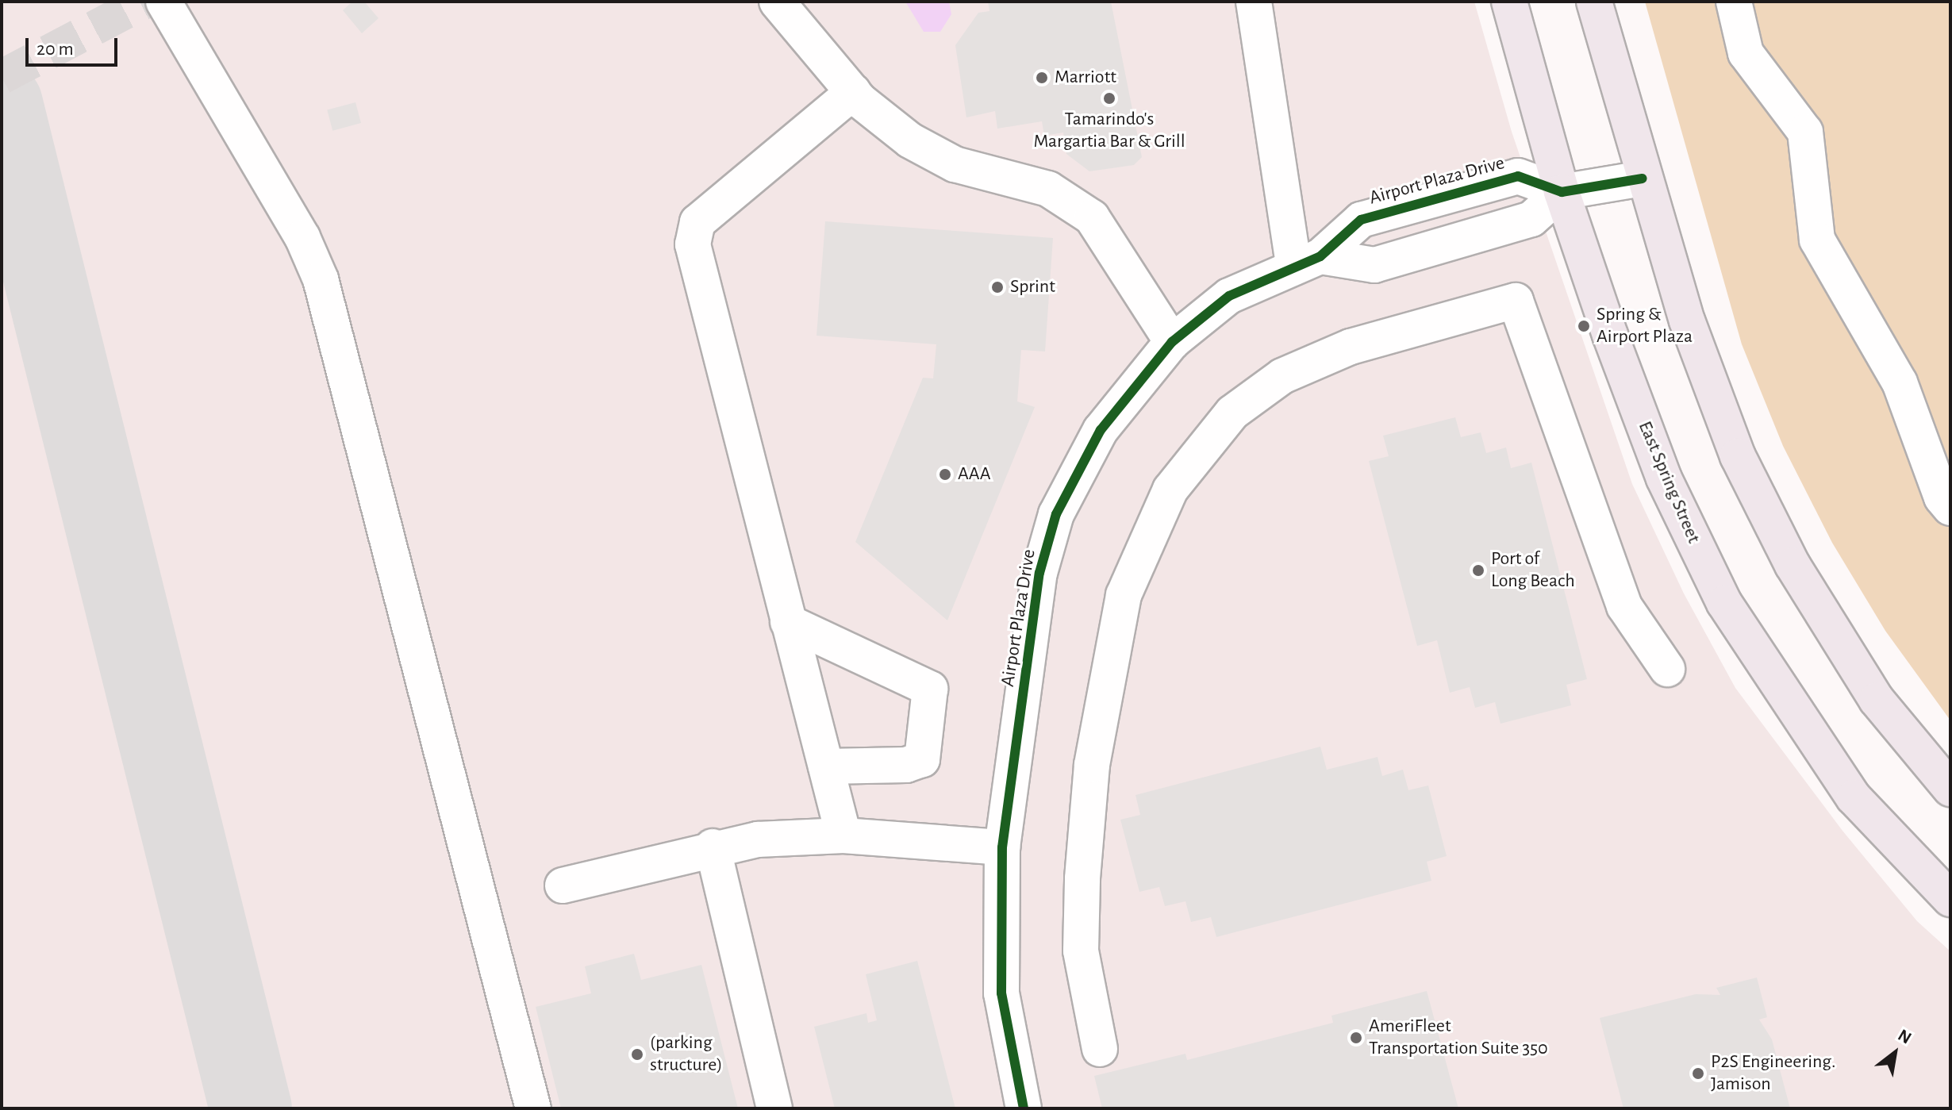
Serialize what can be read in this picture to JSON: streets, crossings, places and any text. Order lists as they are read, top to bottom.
{
  "streets": {
    "main road": ["East Spring Street"],
    "street": ["Airport Plaza Drive"]
  },
  "crossings": [
    ["Airport Plaza Drive", "East Spring Street"]
  ],
  "places": [
    "Marriott",
    "Tamarindo's Margartia Bar & Grill",
    "Sprint",
    "Spring & Airport Plaza",
    "AAA",
    "Port of Long Beach",
    "AmeriFleet Transportation Suite 350",
    "(parking structure)",
    "P2S Engineering. Jamison"
  ],
  "scale_bar": "20 m",
  "north": "top right"
}
